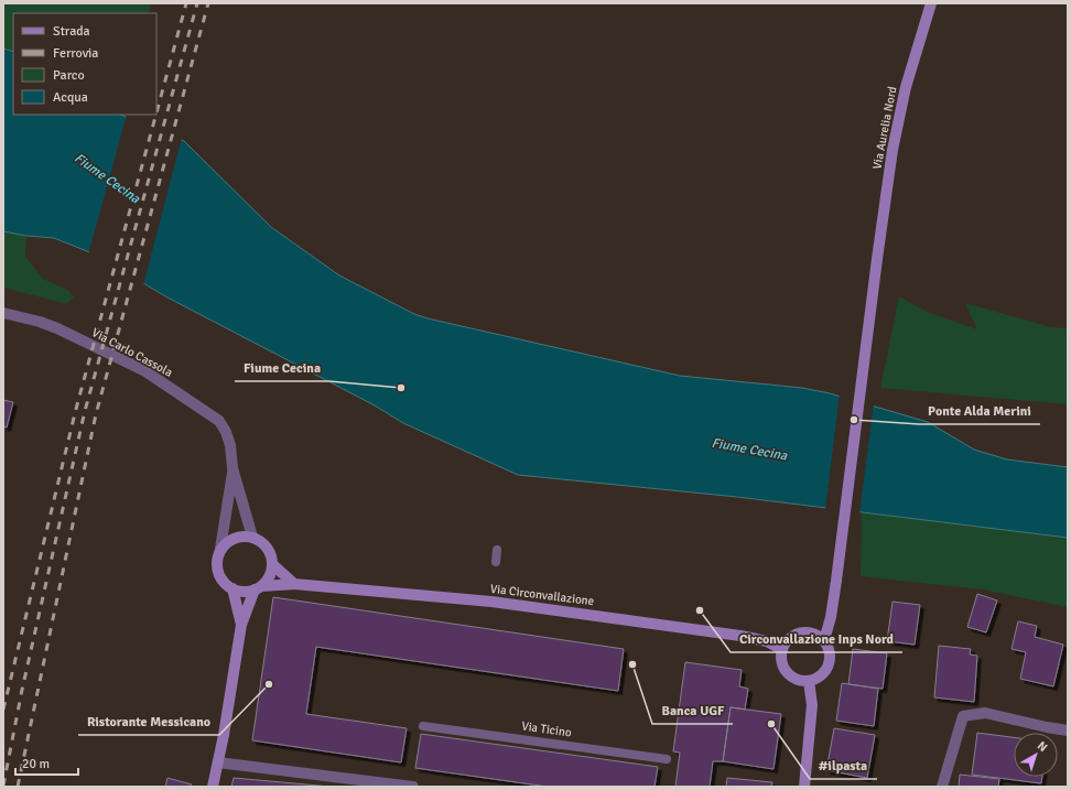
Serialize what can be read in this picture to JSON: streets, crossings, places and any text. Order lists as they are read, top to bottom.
{
  "streets": {
    "street": ["Via Aurelia Nord", "Via Carlo Cassola", "Via Circonvallazione"],
    "lane": ["Via Ticino"]
  },
  "crossings": [
    ["Via Aurelia Nord", "Via Circonvallazione"],
    ["Via Carlo Cassola", "Via Circonvallazione"]
  ],
  "water": ["Fiume Cecina"],
  "places": [
    "Fiume Cecina",
    "Ponte Alda Merini",
    "Circonvallazione Inps Nord",
    "Banca UGF",
    "Ristorante Messicano",
    "#ilpasta"
  ],
  "legend": [
    "Strada",
    "Ferrovia",
    "Parco",
    "Acqua"
  ],
  "scale_bar": "20 m",
  "north": "top right"
}
